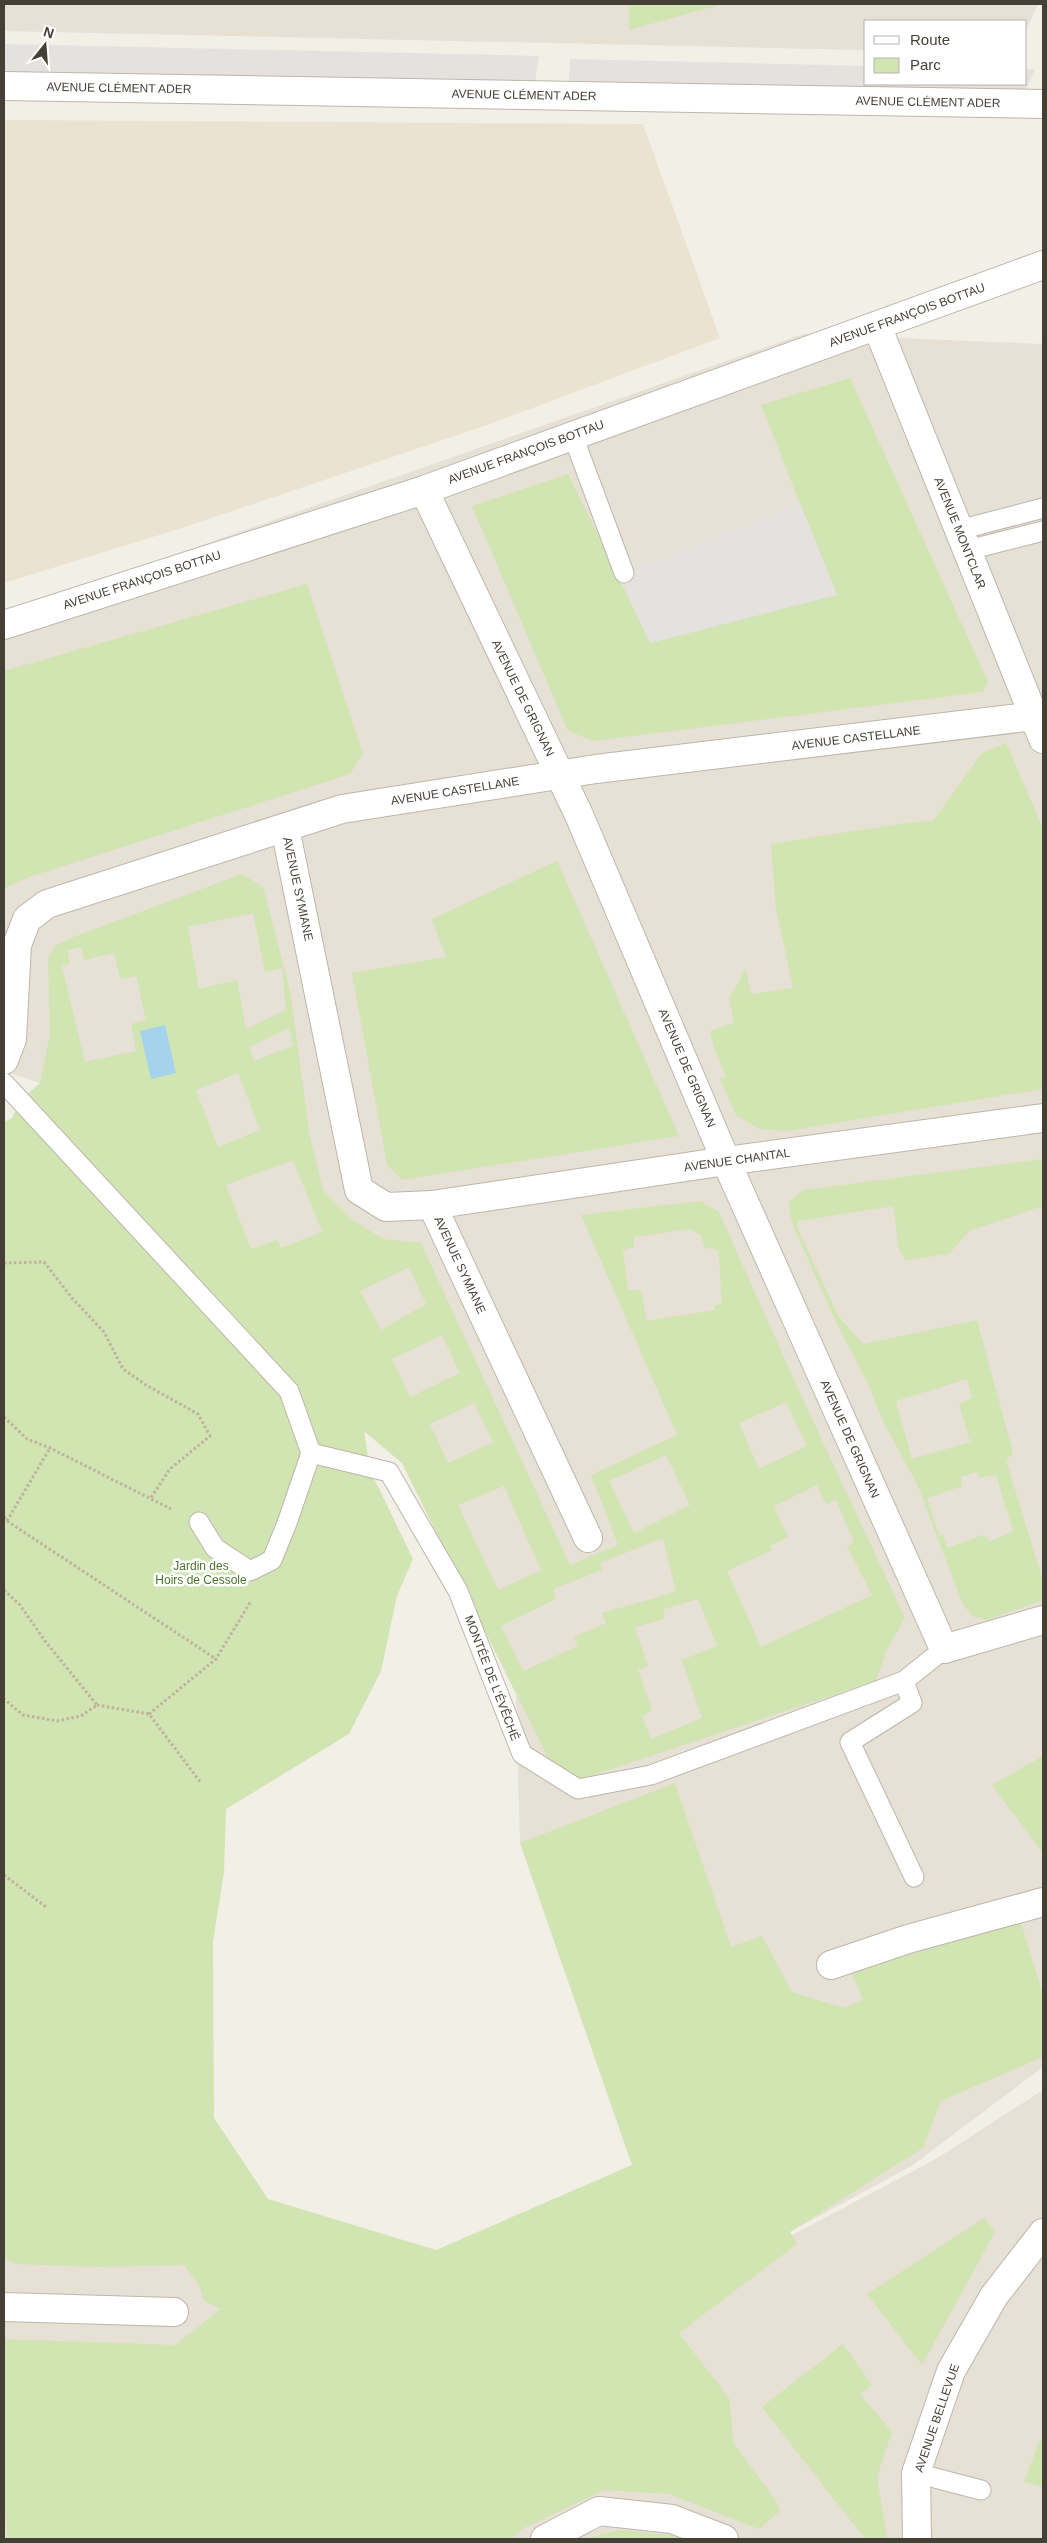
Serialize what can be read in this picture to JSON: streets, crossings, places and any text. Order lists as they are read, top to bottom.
{
  "streets": {
    "street": [
      "AVENUE CLÉMENT ADER",
      "AVENUE FRANÇOIS BOTTAU",
      "AVENUE MONTCLAR",
      "AVENUE DE GRIGNAN",
      "AVENUE CASTELLANE",
      "AVENUE SYMIANE",
      "AVENUE CHANTAL",
      "AVENUE BELLEVUE"
    ],
    "lane": ["MONTÉE DE L'ÉVÊCHÉ"]
  },
  "crossings": [
    ["AVENUE FRANÇOIS BOTTAU", "AVENUE MONTCLAR"],
    ["AVENUE FRANÇOIS BOTTAU", "AVENUE DE GRIGNAN"],
    ["AVENUE MONTCLAR", "AVENUE CASTELLANE"],
    ["AVENUE DE GRIGNAN", "AVENUE CASTELLANE"],
    ["AVENUE DE GRIGNAN", "AVENUE CHANTAL"],
    ["AVENUE DE GRIGNAN", "MONTÉE DE L'ÉVÊCHÉ"],
    ["AVENUE CASTELLANE", "AVENUE SYMIANE"],
    ["AVENUE SYMIANE", "AVENUE CHANTAL"]
  ],
  "parks": ["Jardin des Hoirs de Cessole"],
  "legend": ["Route", "Parc"],
  "north": "top"
}
